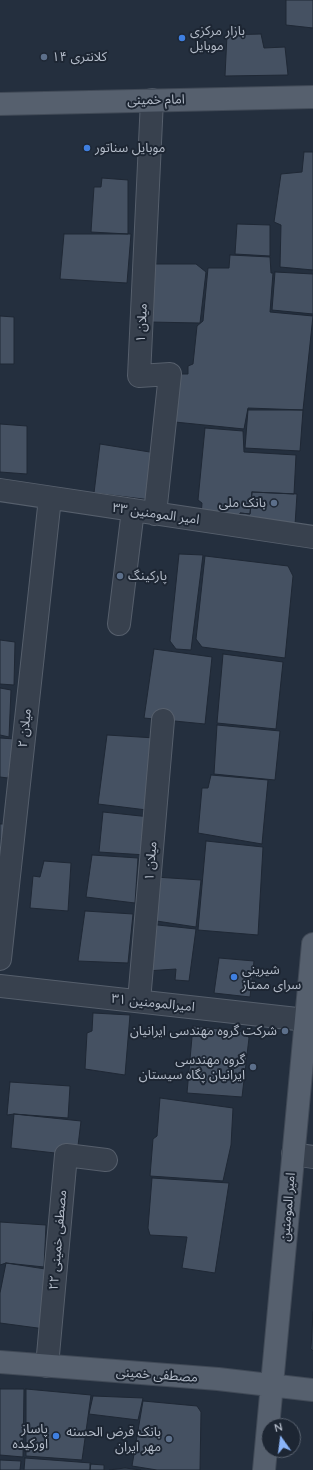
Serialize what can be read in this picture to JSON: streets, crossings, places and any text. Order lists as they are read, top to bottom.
{
  "streets": {
    "main road": ["امام خمینی", "امیر المومنین", "مصطفی خمینی"],
    "street": [
      "میلان ۱",
      "امیر المومنین ۳۳",
      "میلان ۲",
      "امیرالمومنین ۳۱",
      "مصطفی خمینی ۲۲"
    ]
  },
  "crossings": [
    ["امام خمینی", "میلان ۱"],
    ["میلان ۱", "امیر المومنین ۳۳"],
    ["میلان ۱", "امیرالمومنین ۳۱"],
    ["امیر المومنین ۳۳", "میلان ۲"],
    ["امیرالمومنین ۳۱", "امیر المومنین"],
    ["امیر المومنین", "مصطفی خمینی"],
    ["مصطفی خمینی ۲۲", "مصطفی خمینی"]
  ],
  "places": [
    "بازار مرکزی موبایل",
    "کلانتری ۱۴",
    "موبایل سناتور",
    "بانک ملی",
    "پارکینگ",
    "شیرینی سرای ممتاز",
    "شرکت گروه مهندسی ایرانیان",
    "گروه مهندسی ایرانیان پگاه سیستان",
    "پاساز اورکیده",
    "بانک قرض الحسنه مهر ایران"
  ],
  "north": "top"
}
